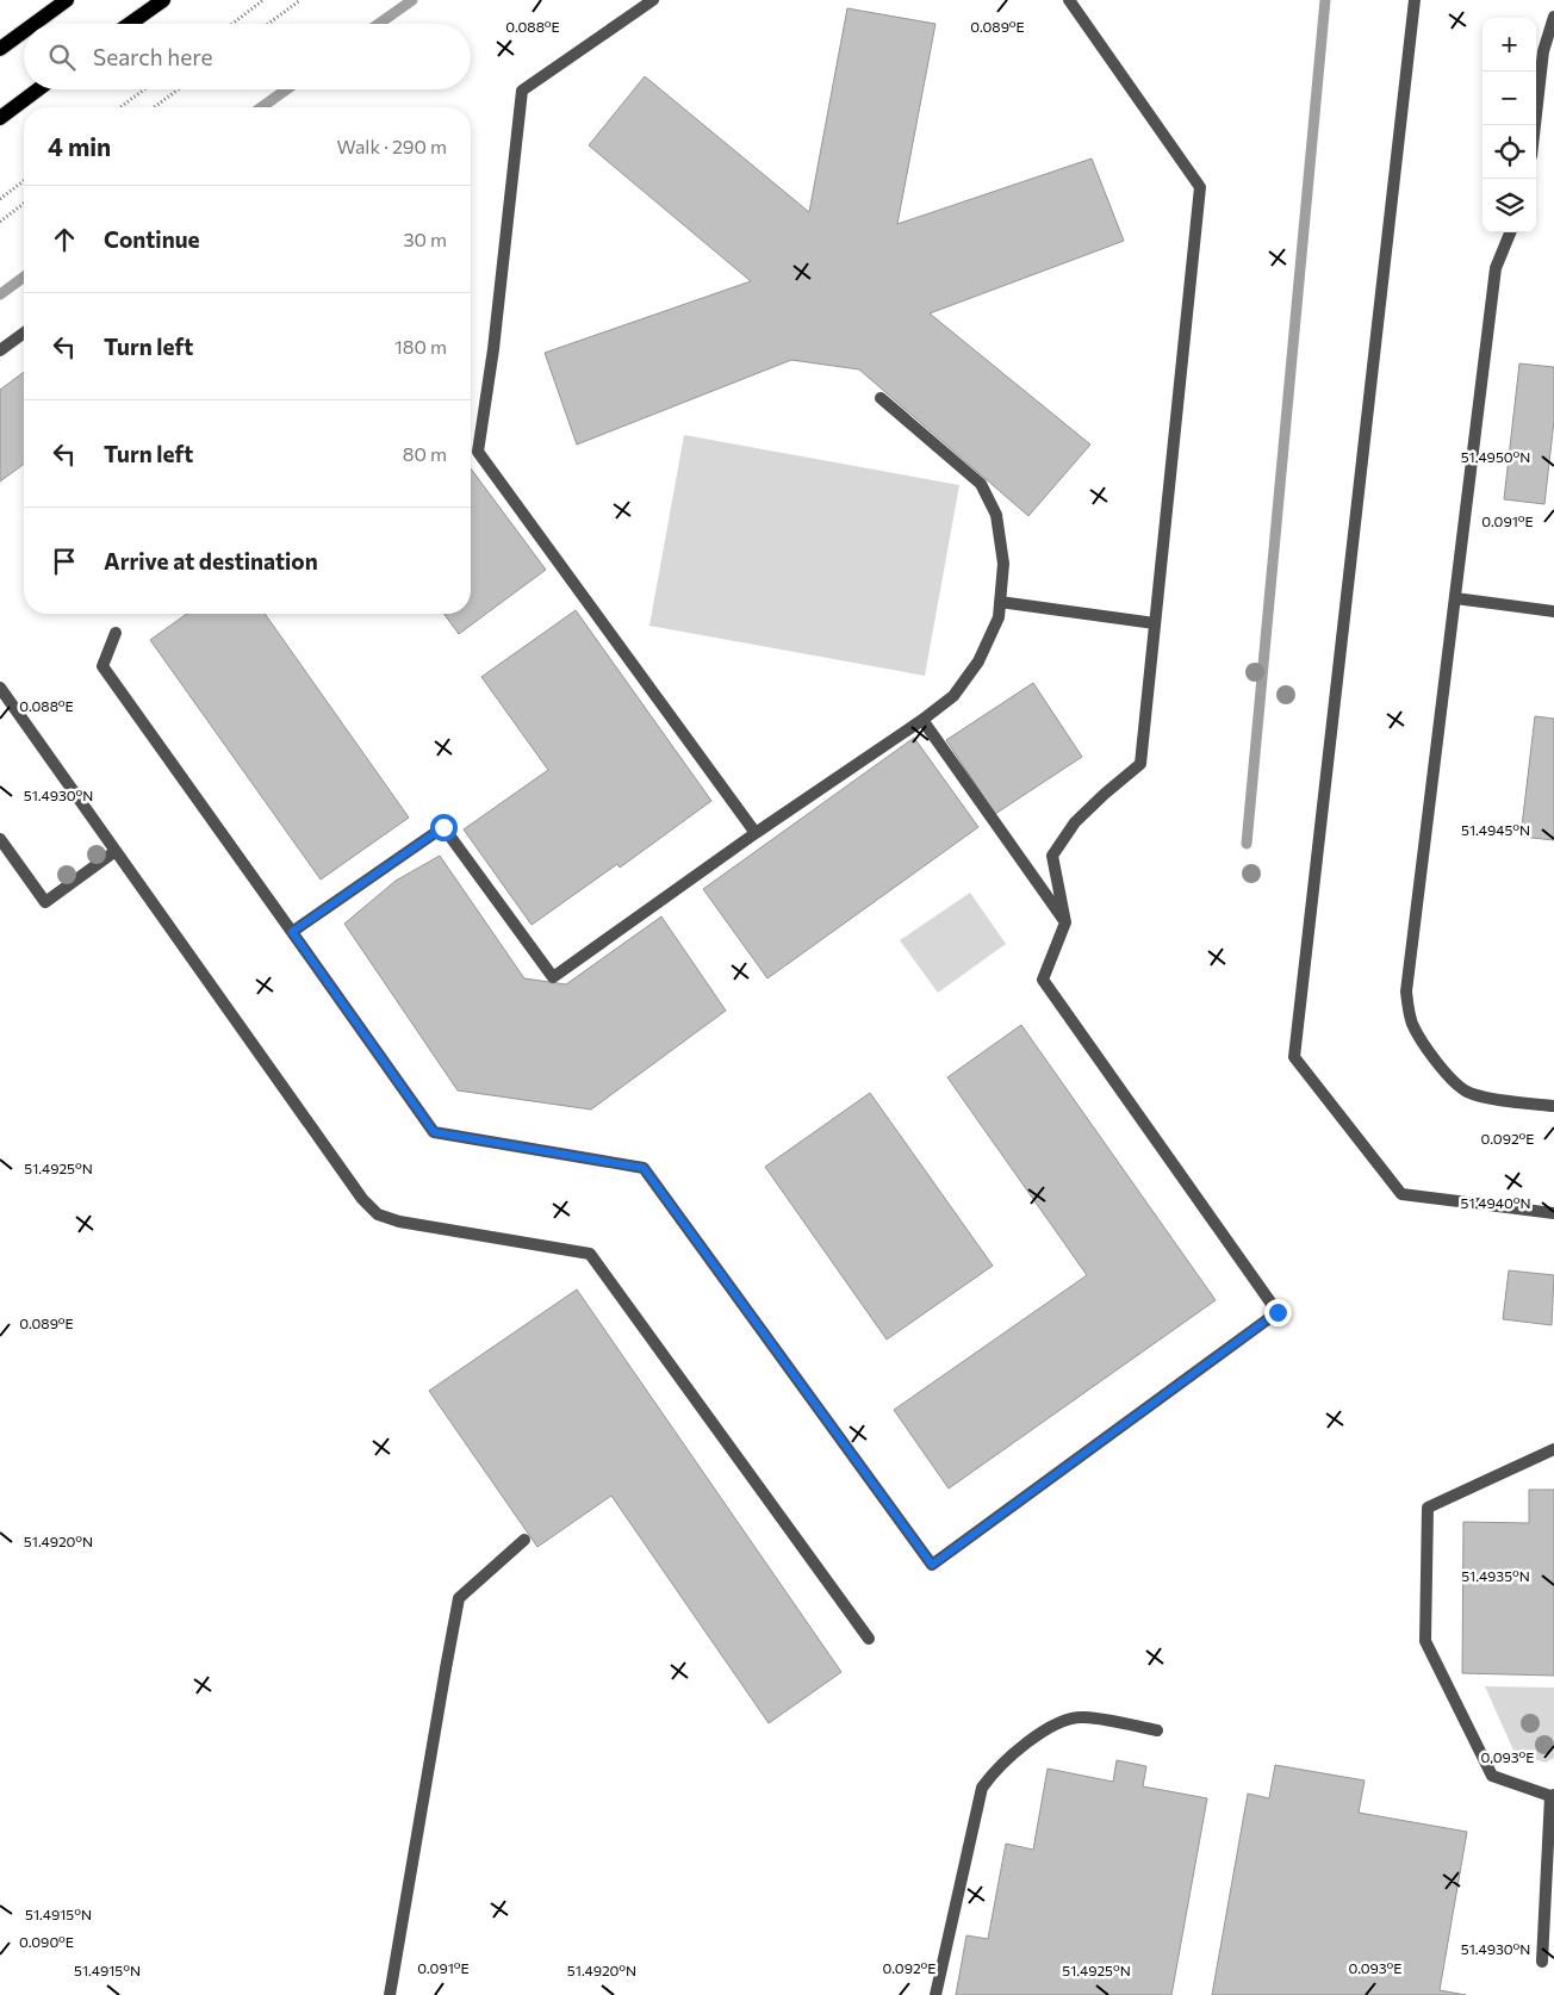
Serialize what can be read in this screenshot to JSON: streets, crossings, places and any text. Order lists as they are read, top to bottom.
{
  "page": {
    "map_buttons": ["+", "−"],
    "search": "Search here",
    "heading": ["4 min", "Walk · 290 m"],
    "list": [
      ["Continue", "30 m"],
      ["Turn left", "180 m"],
      ["Turn left", "80 m"],
      "Arrive at destination"
    ]
  },
  "coordinates": [
    "0.088°E",
    "0.089°E",
    "51.4950°N",
    "0.091°E",
    "51.4930°N",
    "51.4945°N",
    "0.092°E",
    "51.4925°N",
    "51.4940°N",
    "51.4920°N",
    "51.4935°N",
    "0.093°E",
    "51.4915°N",
    "0.090°E"
  ]
}
